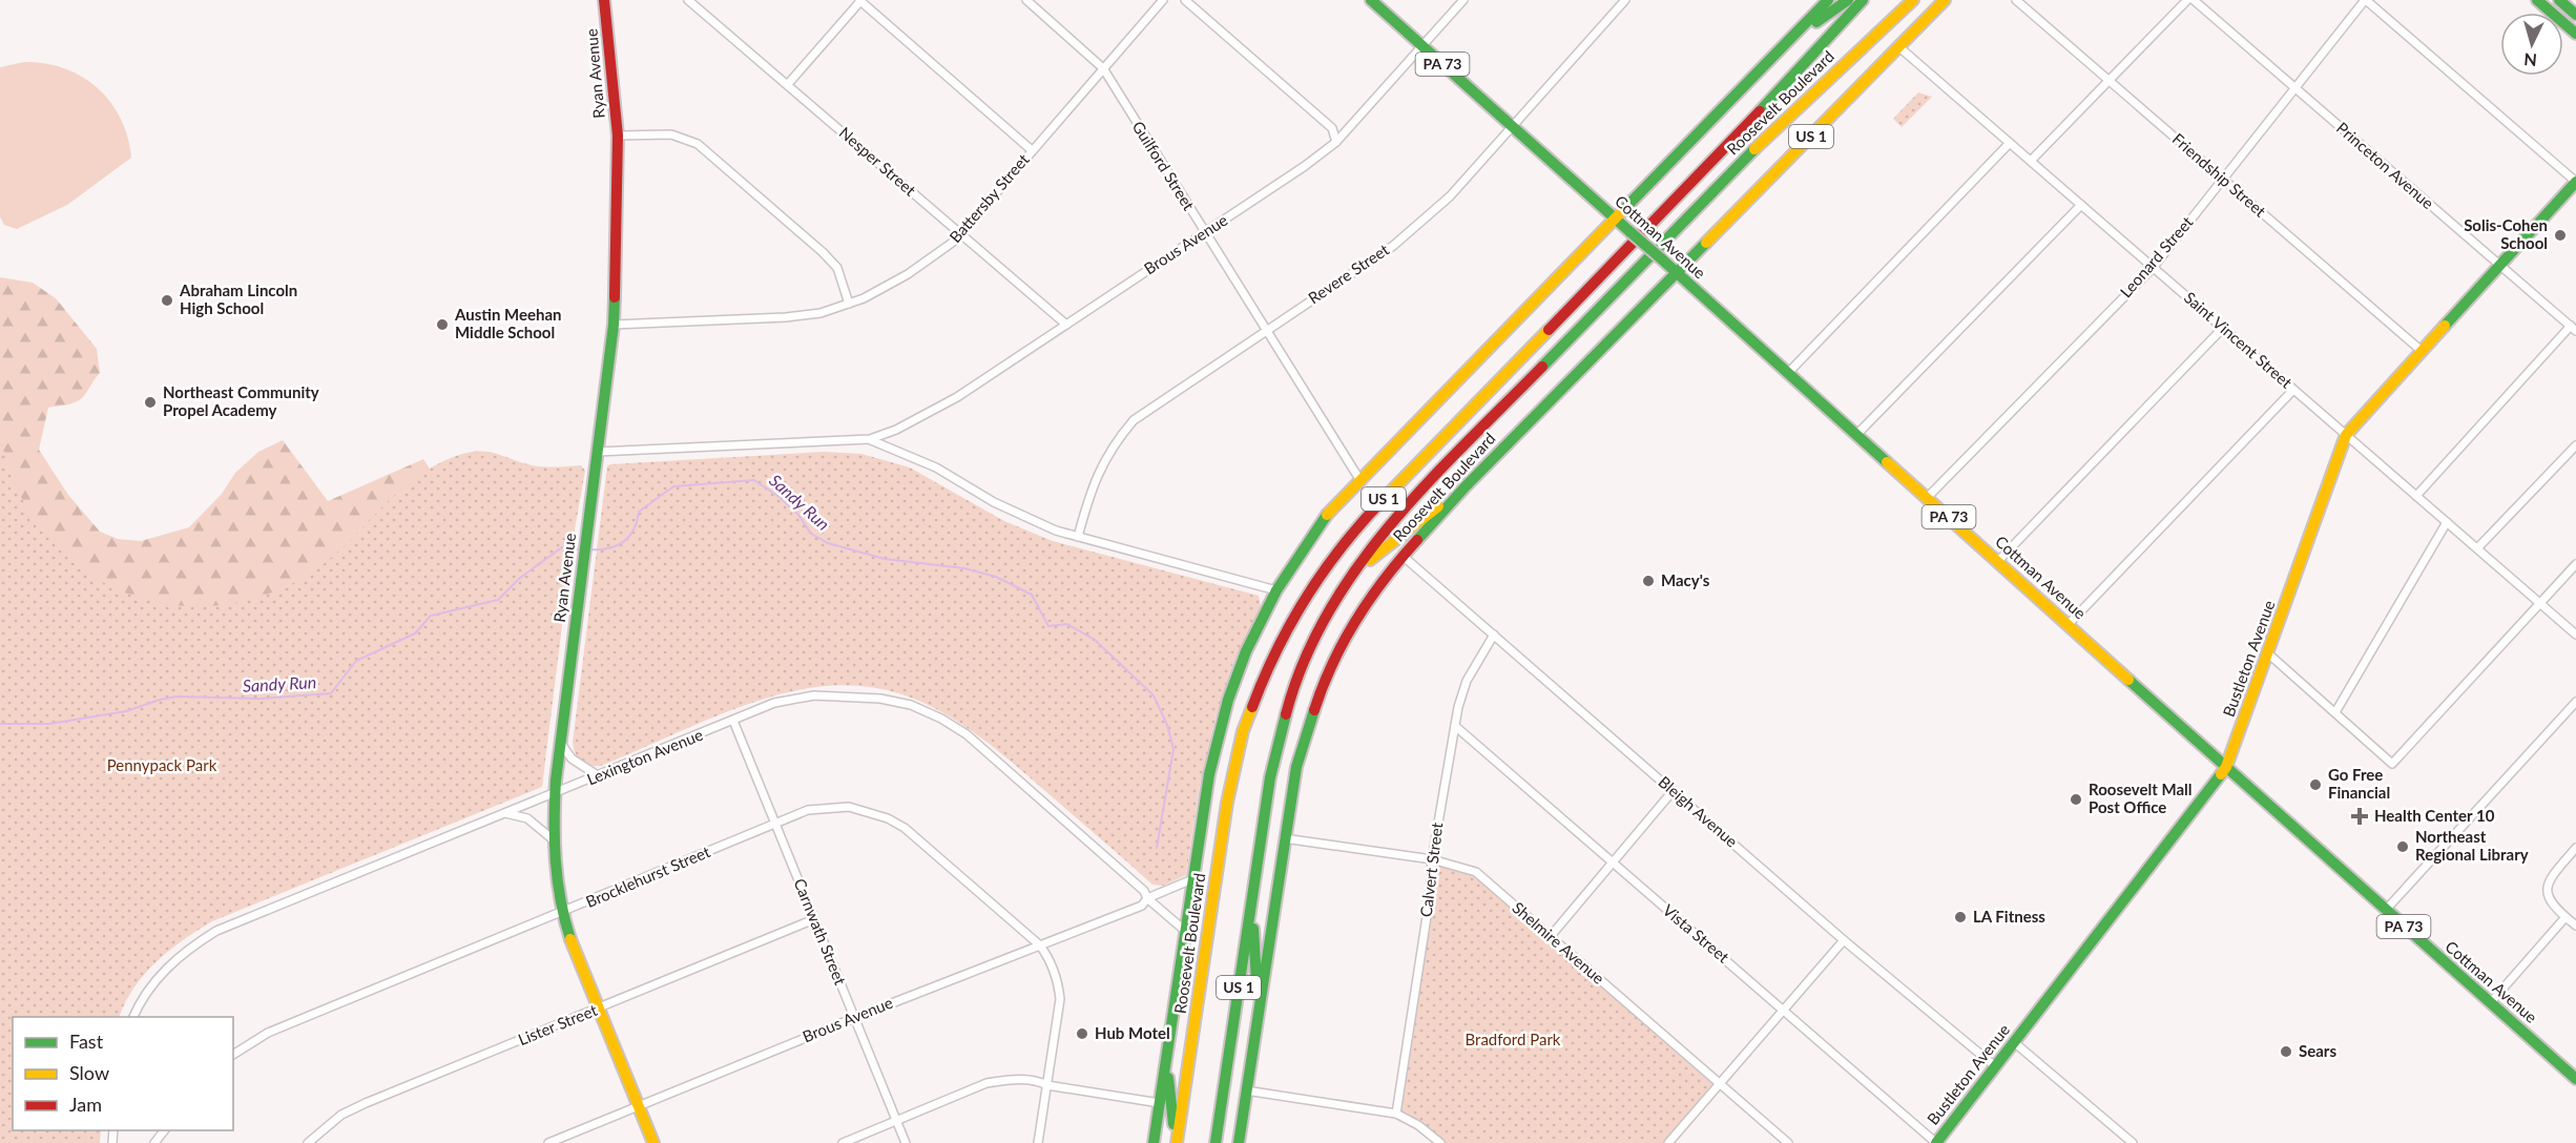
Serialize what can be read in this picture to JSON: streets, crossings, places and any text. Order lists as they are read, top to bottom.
{
  "streets": {
    "main road": [
      "PA 73",
      "Ryan Avenue",
      "Roosevelt Boulevard",
      "US 1",
      "Cottman Avenue",
      "Bustleton Avenue"
    ],
    "street": [
      "Nesper Street",
      "Guilford Street",
      "Princeton Avenue",
      "Friendship Street",
      "Battersby Street",
      "Brous Avenue",
      "Leonard Street",
      "Revere Street",
      "Saint Vincent Street",
      "Lexington Avenue",
      "Bleigh Avenue",
      "Calvert Street",
      "Brocklehurst Street",
      "Carnwath Street",
      "Vista Street",
      "Shelmire Avenue",
      "Lister Street"
    ]
  },
  "crossings": [
    ["Ryan Avenue", "Battersby Street"],
    ["Ryan Avenue", "Brous Avenue"],
    ["Ryan Avenue", "Lexington Avenue"],
    ["Ryan Avenue", "Brocklehurst Street"],
    ["Ryan Avenue", "Lister Street"],
    ["Roosevelt Boulevard", "Guilford Street"],
    ["Roosevelt Boulevard", "Cottman Avenue"],
    ["Roosevelt Boulevard", "Saint Vincent Street"],
    ["Roosevelt Boulevard", "Lexington Avenue"],
    ["Roosevelt Boulevard", "Bleigh Avenue"],
    ["Roosevelt Boulevard", "Shelmire Avenue"],
    ["Nesper Street", "Battersby Street"],
    ["Nesper Street", "Brous Avenue"],
    ["Guilford Street", "Battersby Street"],
    ["Guilford Street", "Brous Avenue"],
    ["Guilford Street", "Revere Street"],
    ["Princeton Avenue", "Leonard Street"],
    ["Princeton Avenue", "Bustleton Avenue"],
    ["Friendship Street", "Leonard Street"],
    ["Friendship Street", "Bustleton Avenue"],
    ["Cottman Avenue", "Brous Avenue"],
    ["Cottman Avenue", "Leonard Street"],
    ["Cottman Avenue", "Revere Street"],
    ["Cottman Avenue", "Bustleton Avenue"],
    ["Brous Avenue", "Lexington Avenue"],
    ["Brous Avenue", "Brocklehurst Street"],
    ["Brous Avenue", "Carnwath Street"],
    ["Leonard Street", "Saint Vincent Street"],
    ["Saint Vincent Street", "Bustleton Avenue"],
    ["Bustleton Avenue", "Bleigh Avenue"],
    ["Bustleton Avenue", "Vista Street"],
    ["Lexington Avenue", "Carnwath Street"],
    ["Bleigh Avenue", "Calvert Street"],
    ["Calvert Street", "Vista Street"],
    ["Calvert Street", "Shelmire Avenue"],
    ["Brocklehurst Street", "Carnwath Street"],
    ["Carnwath Street", "Lister Street"]
  ],
  "water": ["Sandy Run"],
  "parks": ["Pennypack Park", "Bradford Park"],
  "places": {
    "other": [
      "Solis-Cohen School",
      "Abraham Lincoln High School",
      "Austin Meehan Middle School",
      "Northeast Community Propel Academy",
      "Macy's",
      "Go Free Financial",
      "Roosevelt Mall Post Office",
      "Northeast Regional Library",
      "LA Fitness",
      "Hub Motel",
      "Sears"
    ],
    "health": ["Health Center 10"]
  },
  "legend": ["Fast", "Slow", "Jam"],
  "north": "bottom"
}
